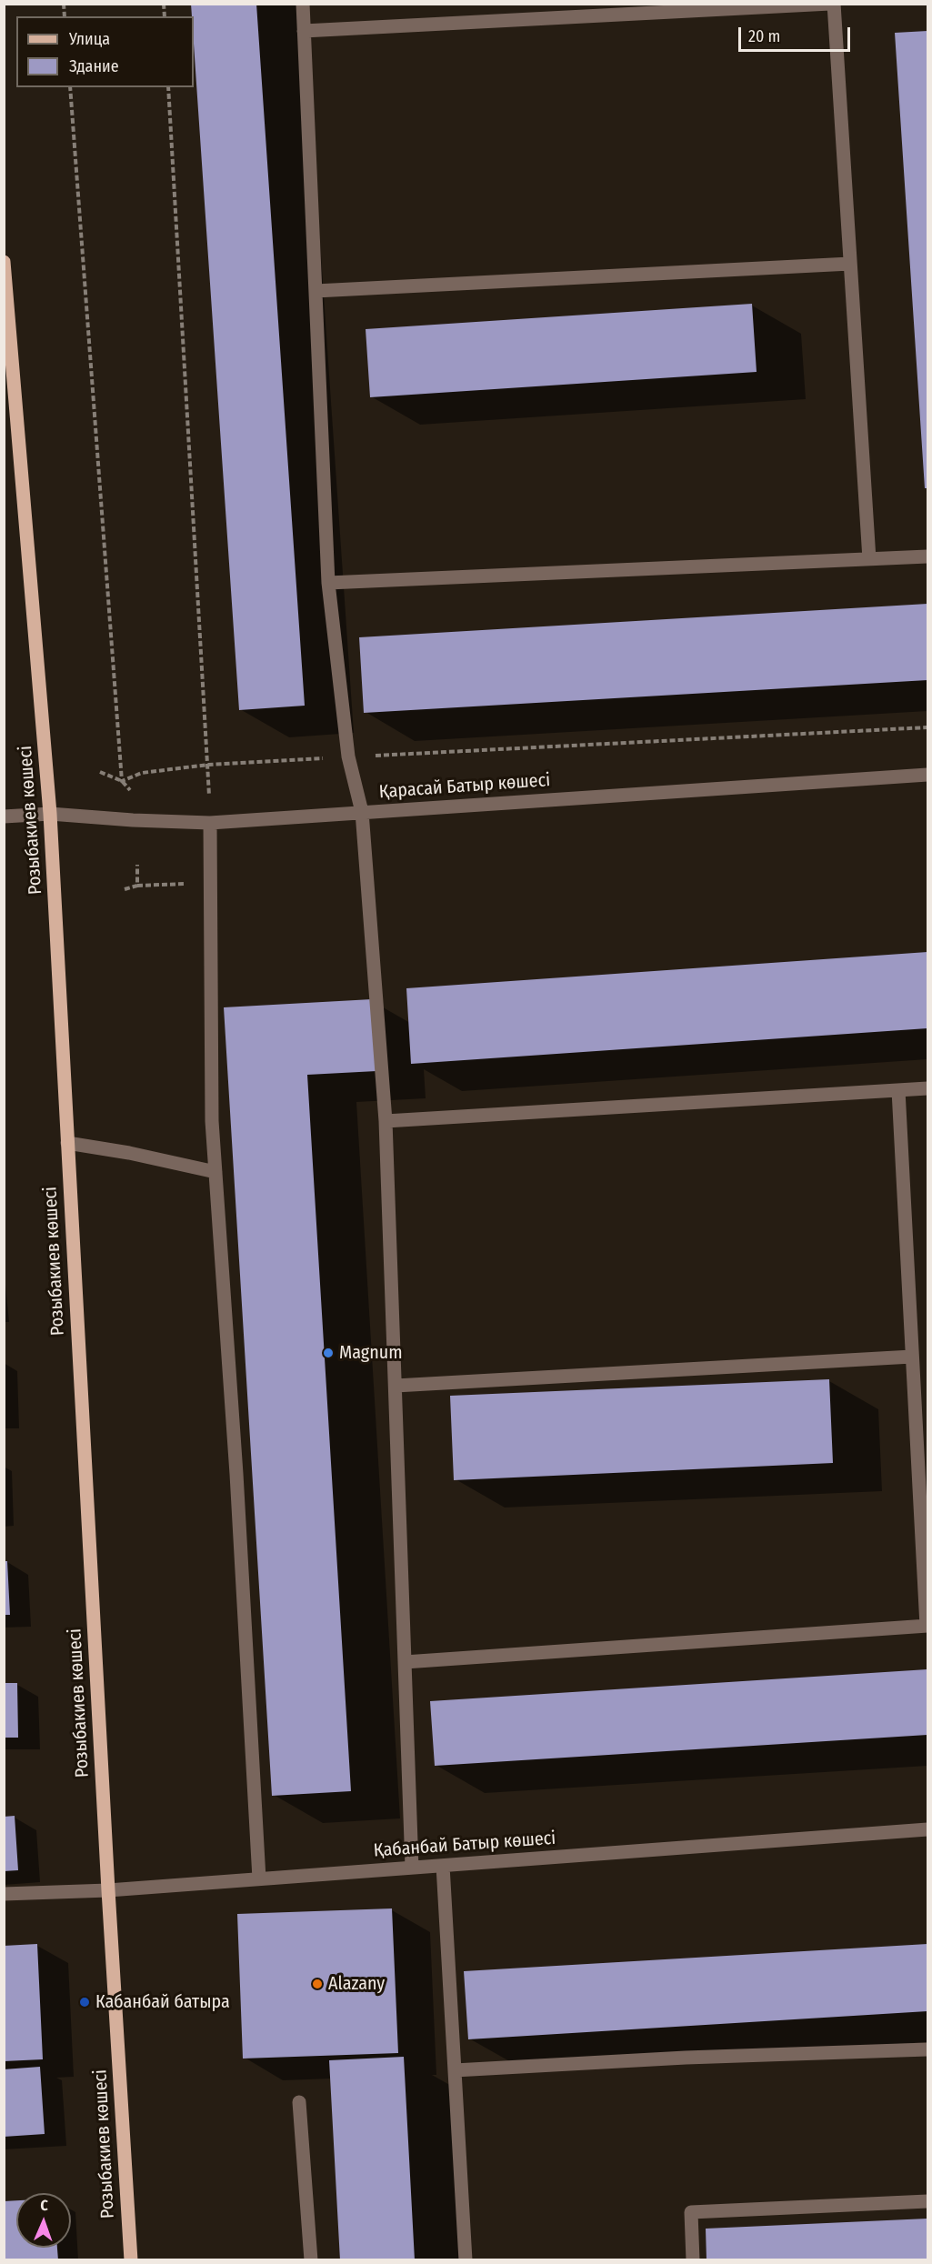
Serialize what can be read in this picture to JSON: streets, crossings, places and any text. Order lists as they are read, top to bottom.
{
  "streets": {
    "main road": ["Розыбакиев көшесі"],
    "street": ["Қарасай Батыр көшесі", "Қабанбай Батыр көшесі"]
  },
  "crossings": [
    ["Қарасай Батыр көшесі", "Розыбакиев көшесі"],
    ["Розыбакиев көшесі", "Қабанбай Батыр көшесі"]
  ],
  "places": ["Magnum", "Alazany", "Кабанбай батыра"],
  "legend": ["Улица", "Здание"],
  "scale_bar": "20 m",
  "north": "top"
}
